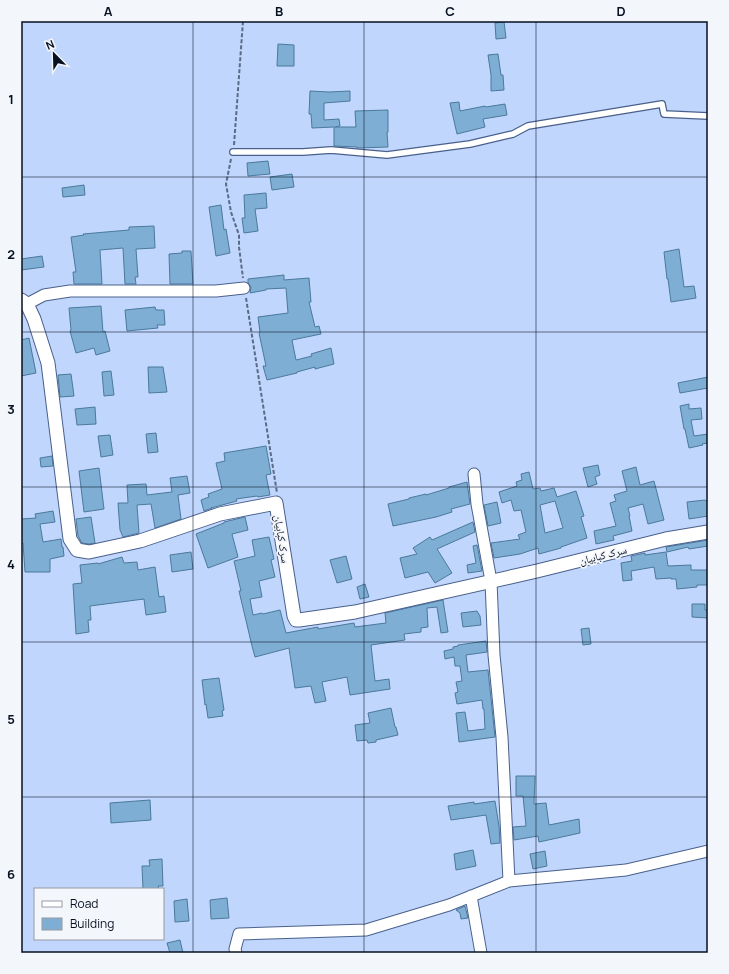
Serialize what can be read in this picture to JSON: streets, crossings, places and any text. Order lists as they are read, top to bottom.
{
  "streets": {
    "street": ["سرک کبابیان"]
  },
  "legend": ["Road", "Building"],
  "north": "top left",
  "grid": {
    "columns": [
      "A",
      "B",
      "C",
      "D"
    ],
    "rows": [
      "1",
      "2",
      "3",
      "4",
      "5",
      "6"
    ]
  }
}
